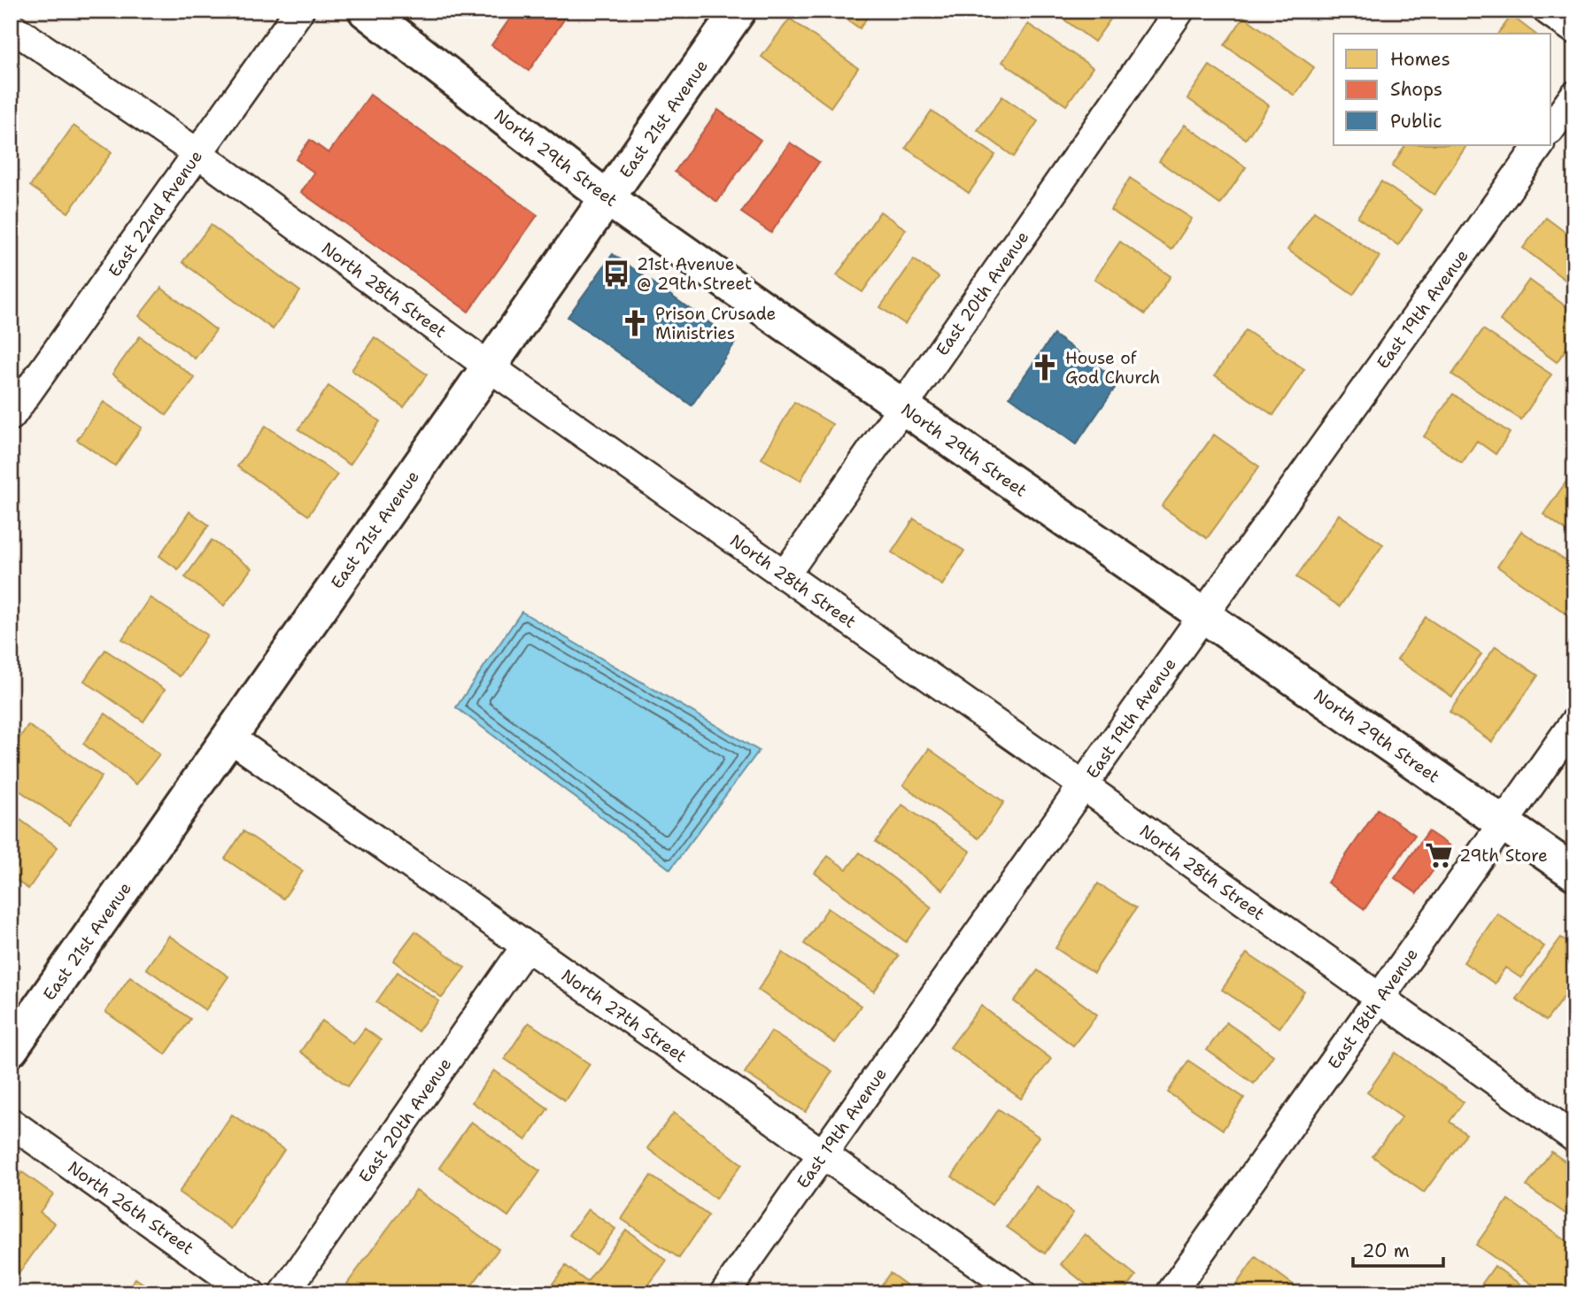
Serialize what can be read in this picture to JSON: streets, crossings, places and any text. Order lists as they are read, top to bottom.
{
  "streets": {
    "street": [
      "East 21st Avenue",
      "North 29th Street",
      "East 22nd Avenue",
      "North 28th Street",
      "East 20th Avenue",
      "East 19th Avenue",
      "East 18th Avenue",
      "North 27th Street",
      "North 26th Street"
    ]
  },
  "crossings": [
    ["East 21st Avenue", "North 29th Street"],
    ["East 21st Avenue", "North 28th Street"],
    ["East 21st Avenue", "North 27th Street"],
    ["North 29th Street", "East 20th Avenue"],
    ["North 29th Street", "East 19th Avenue"],
    ["North 29th Street", "East 18th Avenue"],
    ["East 22nd Avenue", "North 28th Street"],
    ["North 28th Street", "East 20th Avenue"],
    ["North 28th Street", "East 19th Avenue"],
    ["North 28th Street", "East 18th Avenue"],
    ["East 20th Avenue", "North 27th Street"],
    ["East 19th Avenue", "North 27th Street"]
  ],
  "places": {
    "bus stop": ["21st Avenue @ 29th Street"],
    "church": ["Prison Crusade Ministries", "House of God Church"],
    "supermarket": ["29th Store"]
  },
  "legend": ["Homes", "Shops", "Public"],
  "scale_bar": "20 m"
}
